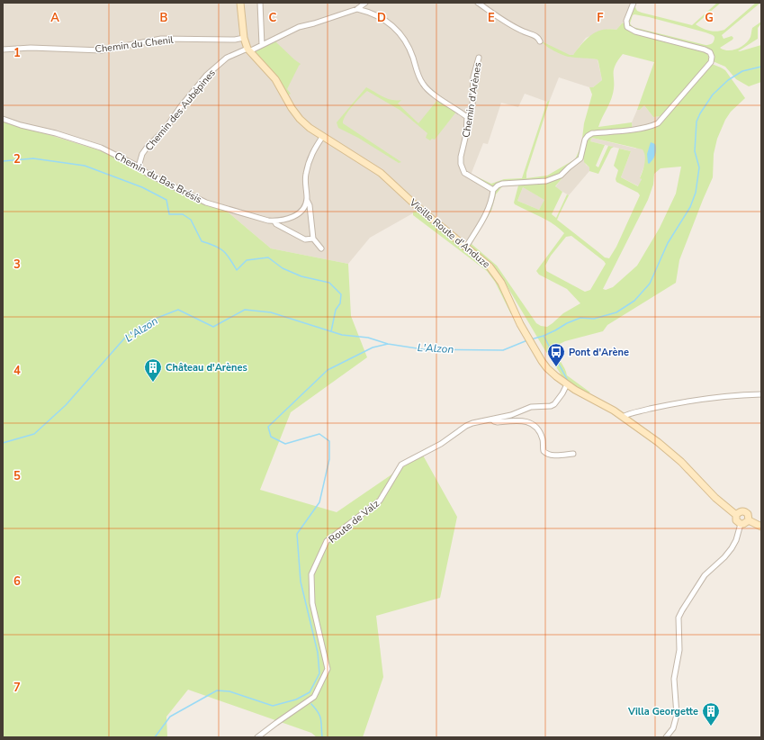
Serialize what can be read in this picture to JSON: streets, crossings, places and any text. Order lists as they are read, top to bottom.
{
  "streets": {
    "street": [
      "Chemin du Chenil",
      "Chemin d'Arènes",
      "Chemin des Aubépines",
      "Chemin du Bas Brésis",
      "Vieille Route d'Anduze",
      "Route de Valz"
    ]
  },
  "crossings": [
    ["Chemin du Chenil", "Vieille Route d'Anduze"],
    ["Chemin des Aubépines", "Chemin du Bas Brésis"],
    ["Chemin des Aubépines", "Vieille Route d'Anduze"],
    ["Vieille Route d'Anduze", "Route de Valz"]
  ],
  "water": ["L'Alzon"],
  "places": {
    "bus stop": ["Pont d'Arène"],
    "building": ["Château d'Arènes", "Villa Georgette"]
  },
  "grid": {
    "columns": [
      "A",
      "B",
      "C",
      "D",
      "E",
      "F",
      "G"
    ],
    "rows": [
      "1",
      "2",
      "3",
      "4",
      "5",
      "6",
      "7"
    ]
  }
}
